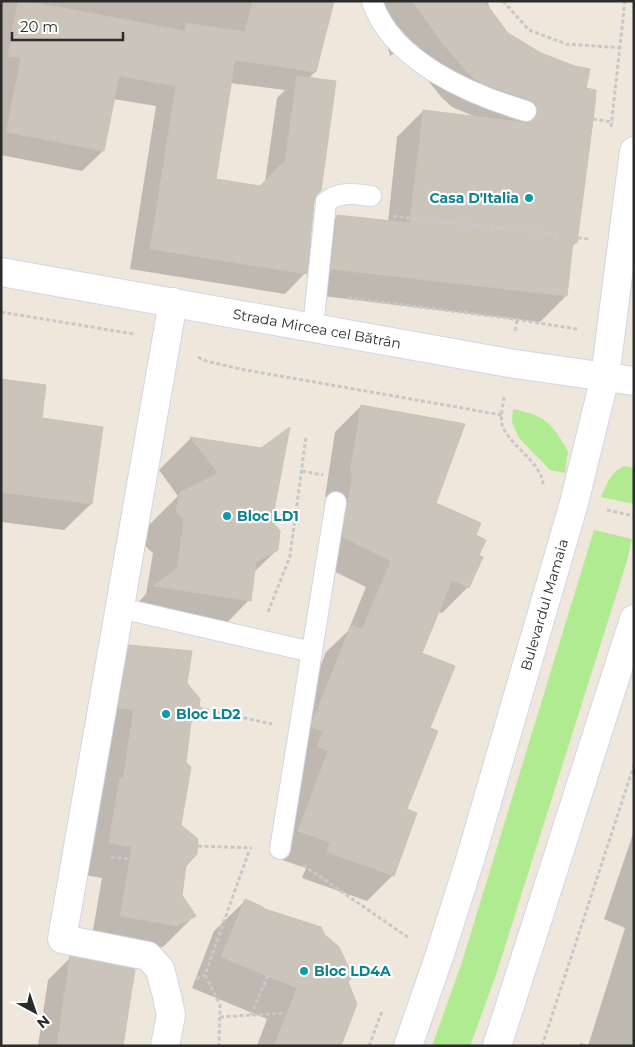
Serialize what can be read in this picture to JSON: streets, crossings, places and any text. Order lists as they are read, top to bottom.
{
  "streets": {
    "main road": ["Strada Mircea cel Bătrân", "Bulevardul Mamaia"]
  },
  "crossings": [
    ["Strada Mircea cel Bătrân", "Bulevardul Mamaia"]
  ],
  "places": [
    "Casa D'Italia",
    "Bloc LD1",
    "Bloc LD2",
    "Bloc LD4A"
  ],
  "scale_bar": "20 m",
  "north": "bottom right"
}
